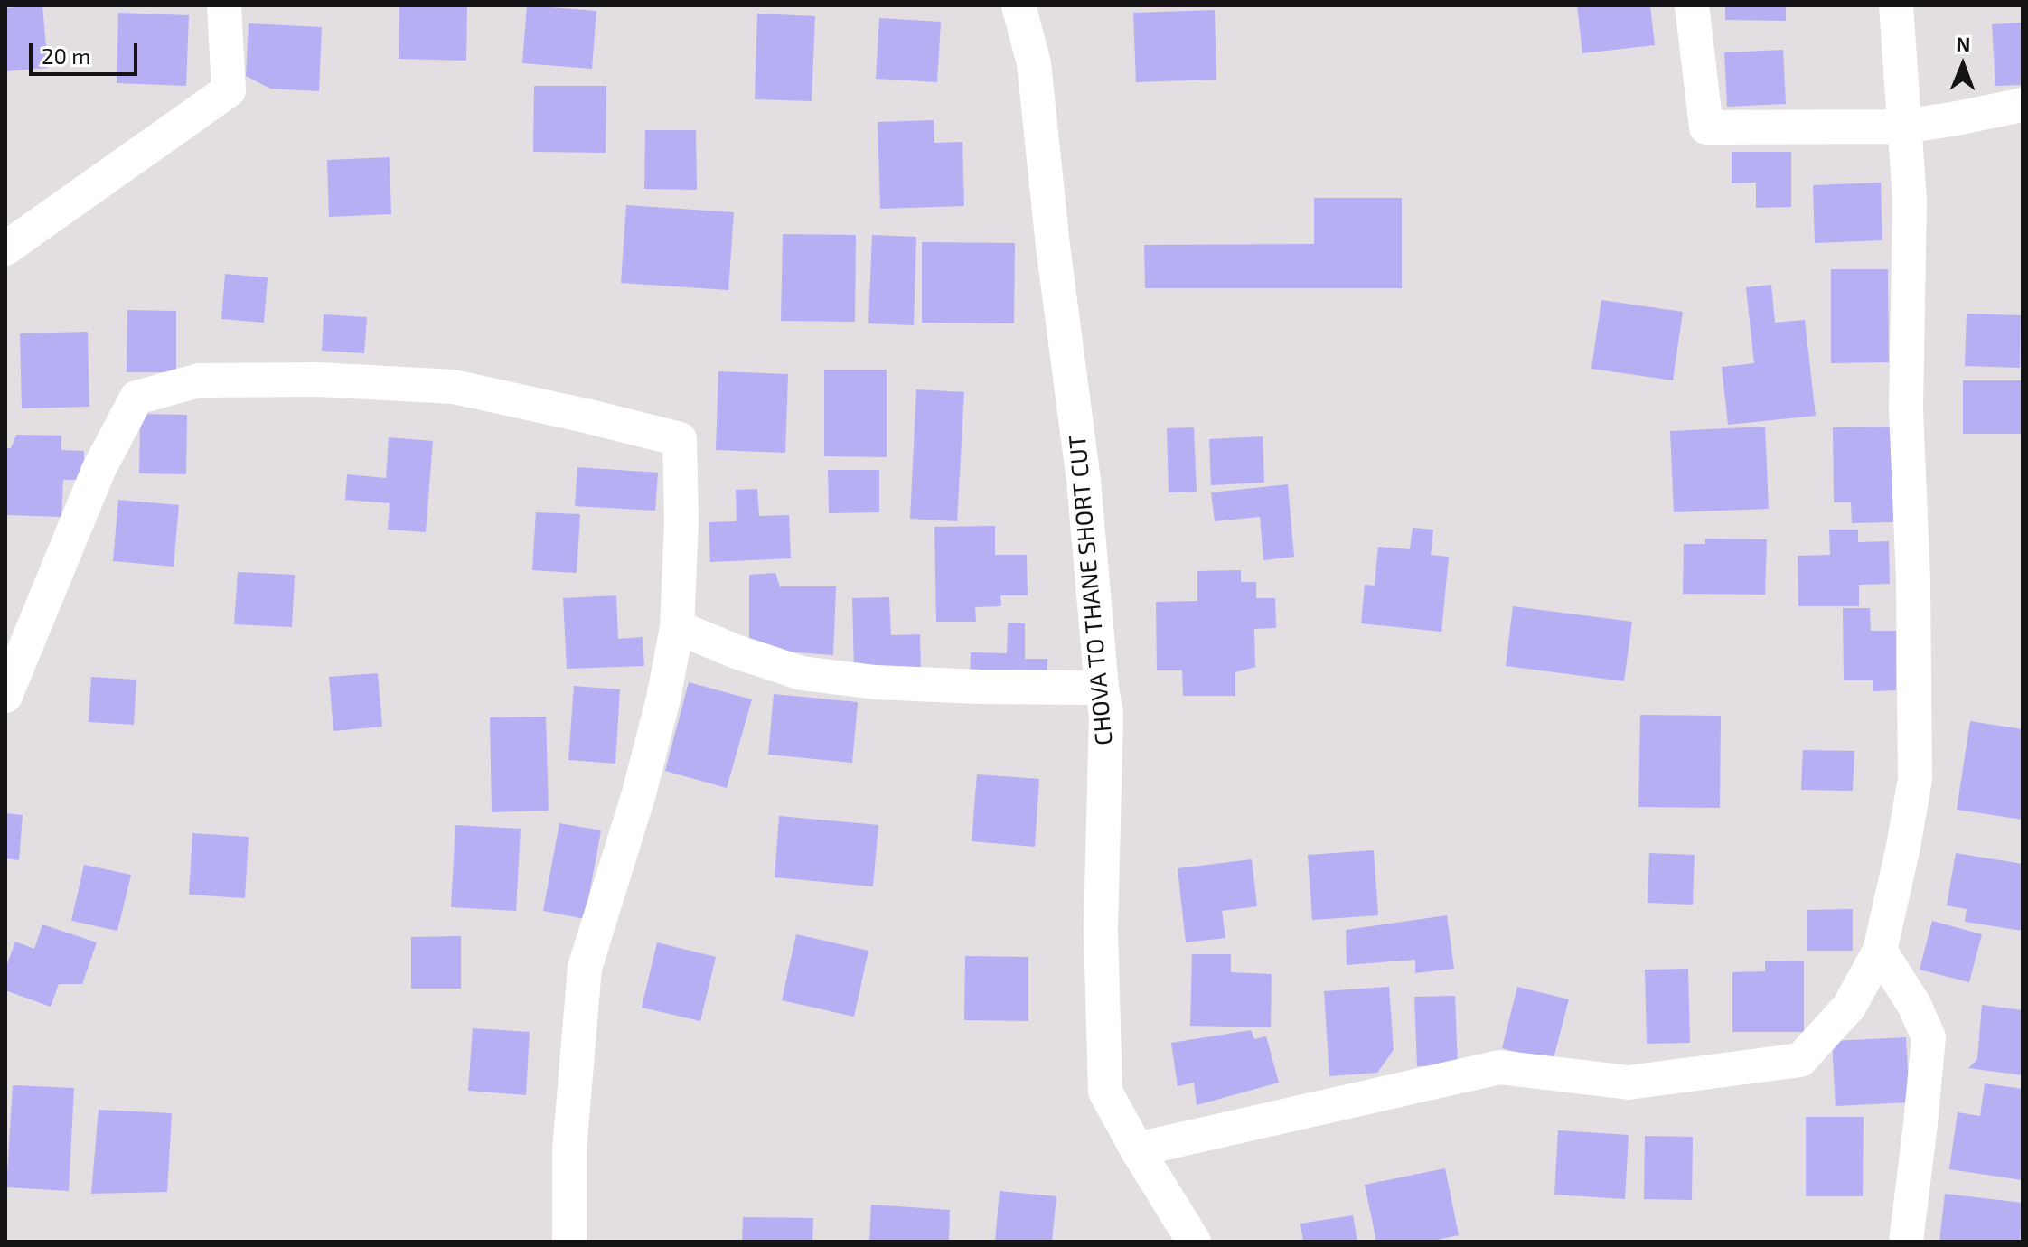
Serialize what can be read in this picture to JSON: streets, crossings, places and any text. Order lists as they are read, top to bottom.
{
  "streets": {
    "street": ["CHOVA TO THANE SHORT CUT"]
  },
  "scale_bar": "20 m",
  "north": "top"
}
